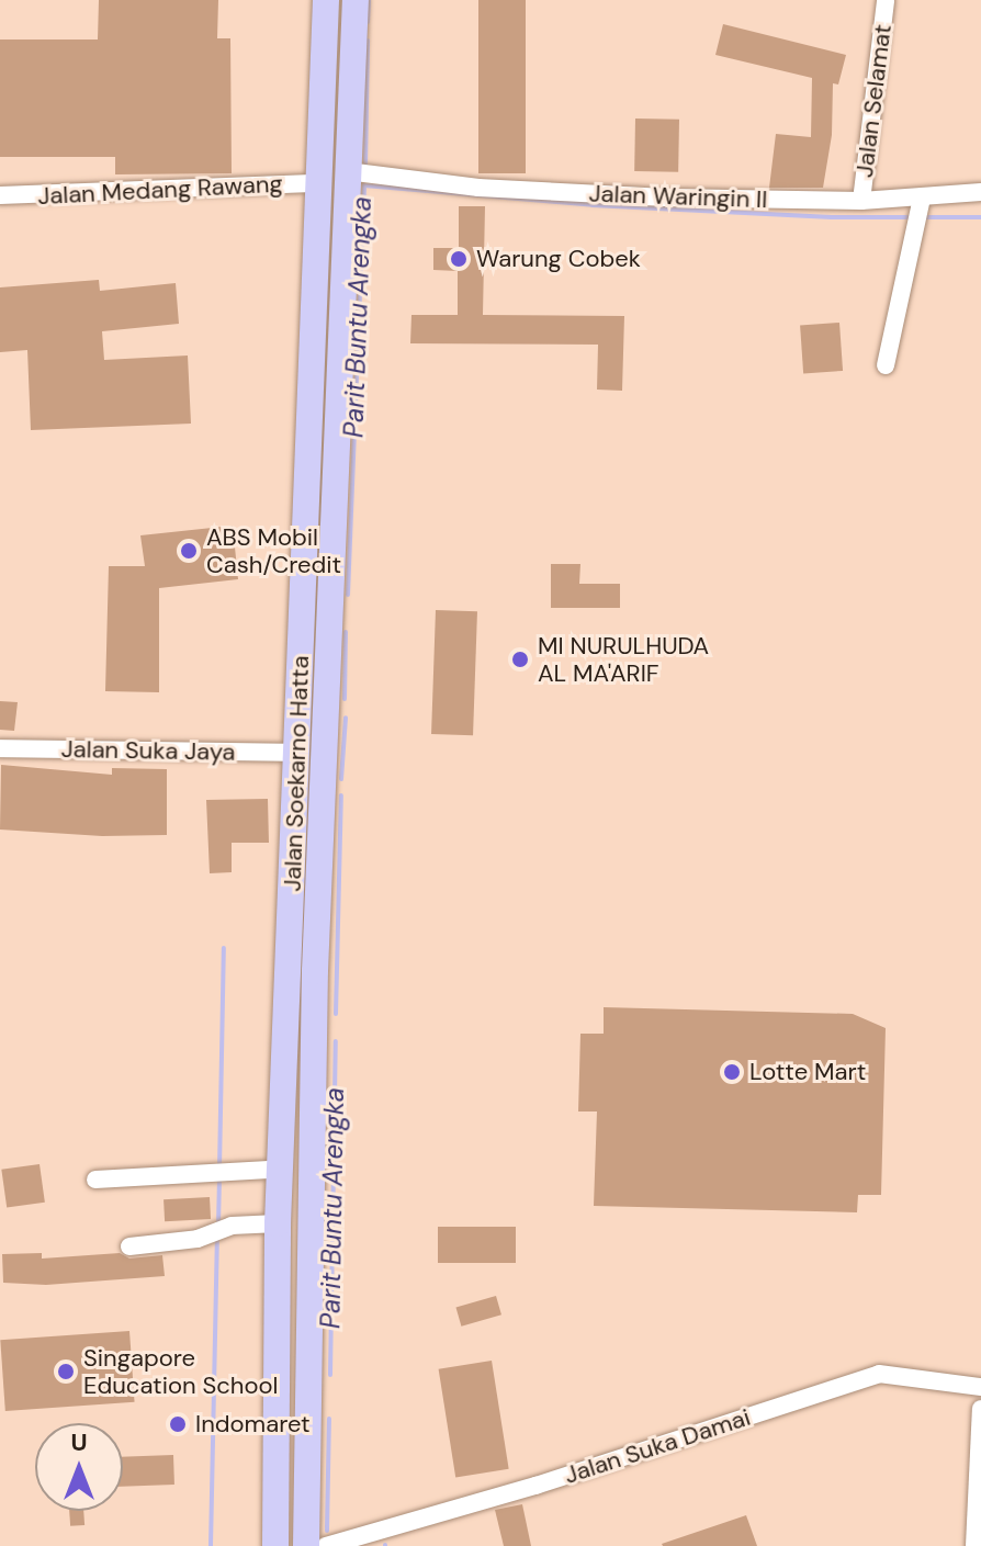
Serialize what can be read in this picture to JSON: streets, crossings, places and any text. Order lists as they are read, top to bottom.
{
  "streets": {
    "main road": ["Jalan Soekarno Hatta"],
    "street": [
      "Jalan Selamat",
      "Jalan Medang Rawang",
      "Jalan Waringin II",
      "Jalan Suka Jaya",
      "Jalan Suka Damai"
    ]
  },
  "crossings": [
    ["Jalan Selamat", "Jalan Waringin II"],
    ["Jalan Medang Rawang", "Jalan Soekarno Hatta"],
    ["Jalan Waringin II", "Jalan Soekarno Hatta"],
    ["Jalan Suka Jaya", "Jalan Soekarno Hatta"]
  ],
  "water": ["Parit Buntu Arengka"],
  "places": [
    "Warung Cobek",
    "ABS Mobil Cash/Credit",
    "MI NURULHUDA AL MA'ARIF",
    "Lotte Mart",
    "Singapore Education School",
    "Indomaret"
  ],
  "north": "top"
}
